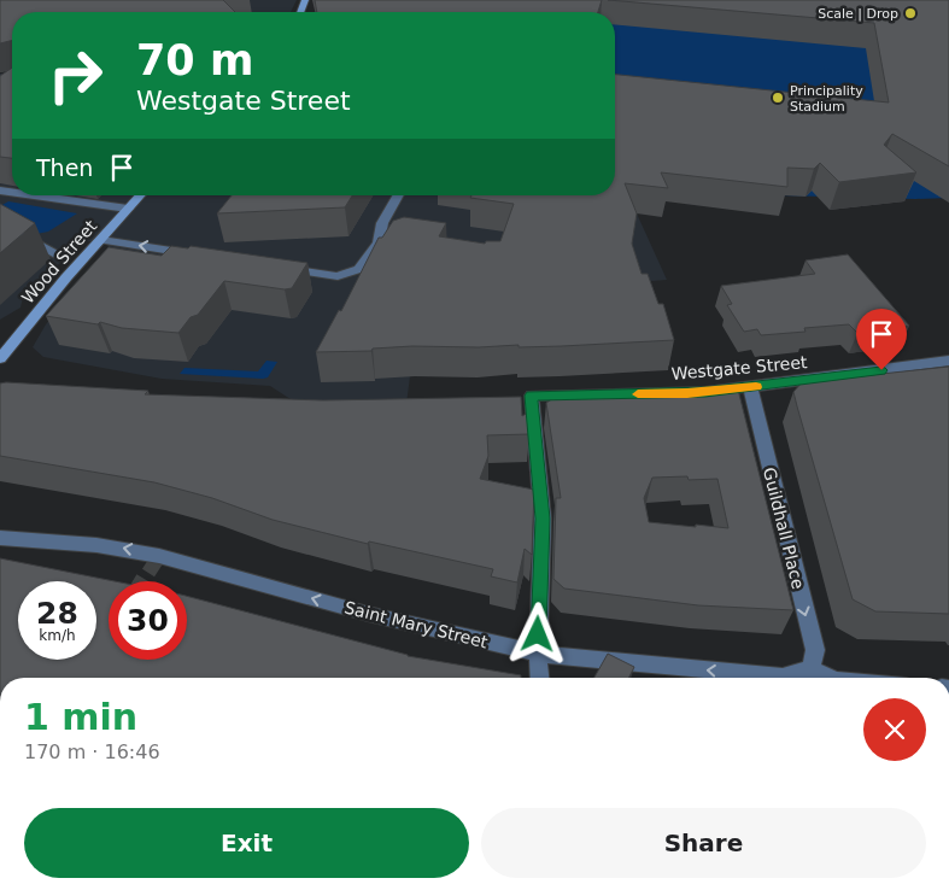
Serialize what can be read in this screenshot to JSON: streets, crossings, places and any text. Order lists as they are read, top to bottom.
{
  "streets": {
    "street": [
      "Wood Street",
      "Westgate Street",
      "Guildhall Place",
      "Saint Mary Street"
    ]
  },
  "crossings": [
    ["Westgate Street", "Guildhall Place"],
    ["Westgate Street", "Saint Mary Street"],
    ["Guildhall Place", "Saint Mary Street"]
  ],
  "one_way": ["Guildhall Place", "Saint Mary Street"],
  "places": ["Scale | Drop", "Principality Stadium"],
  "page": {
    "turn": ["70 m", "Westgate Street"],
    "then": "Then",
    "speed": "28 km/h",
    "limit": "30",
    "heading": ["1 min", "170 m · 16:46"],
    "buttons": ["Exit", "Share"]
  }
}
